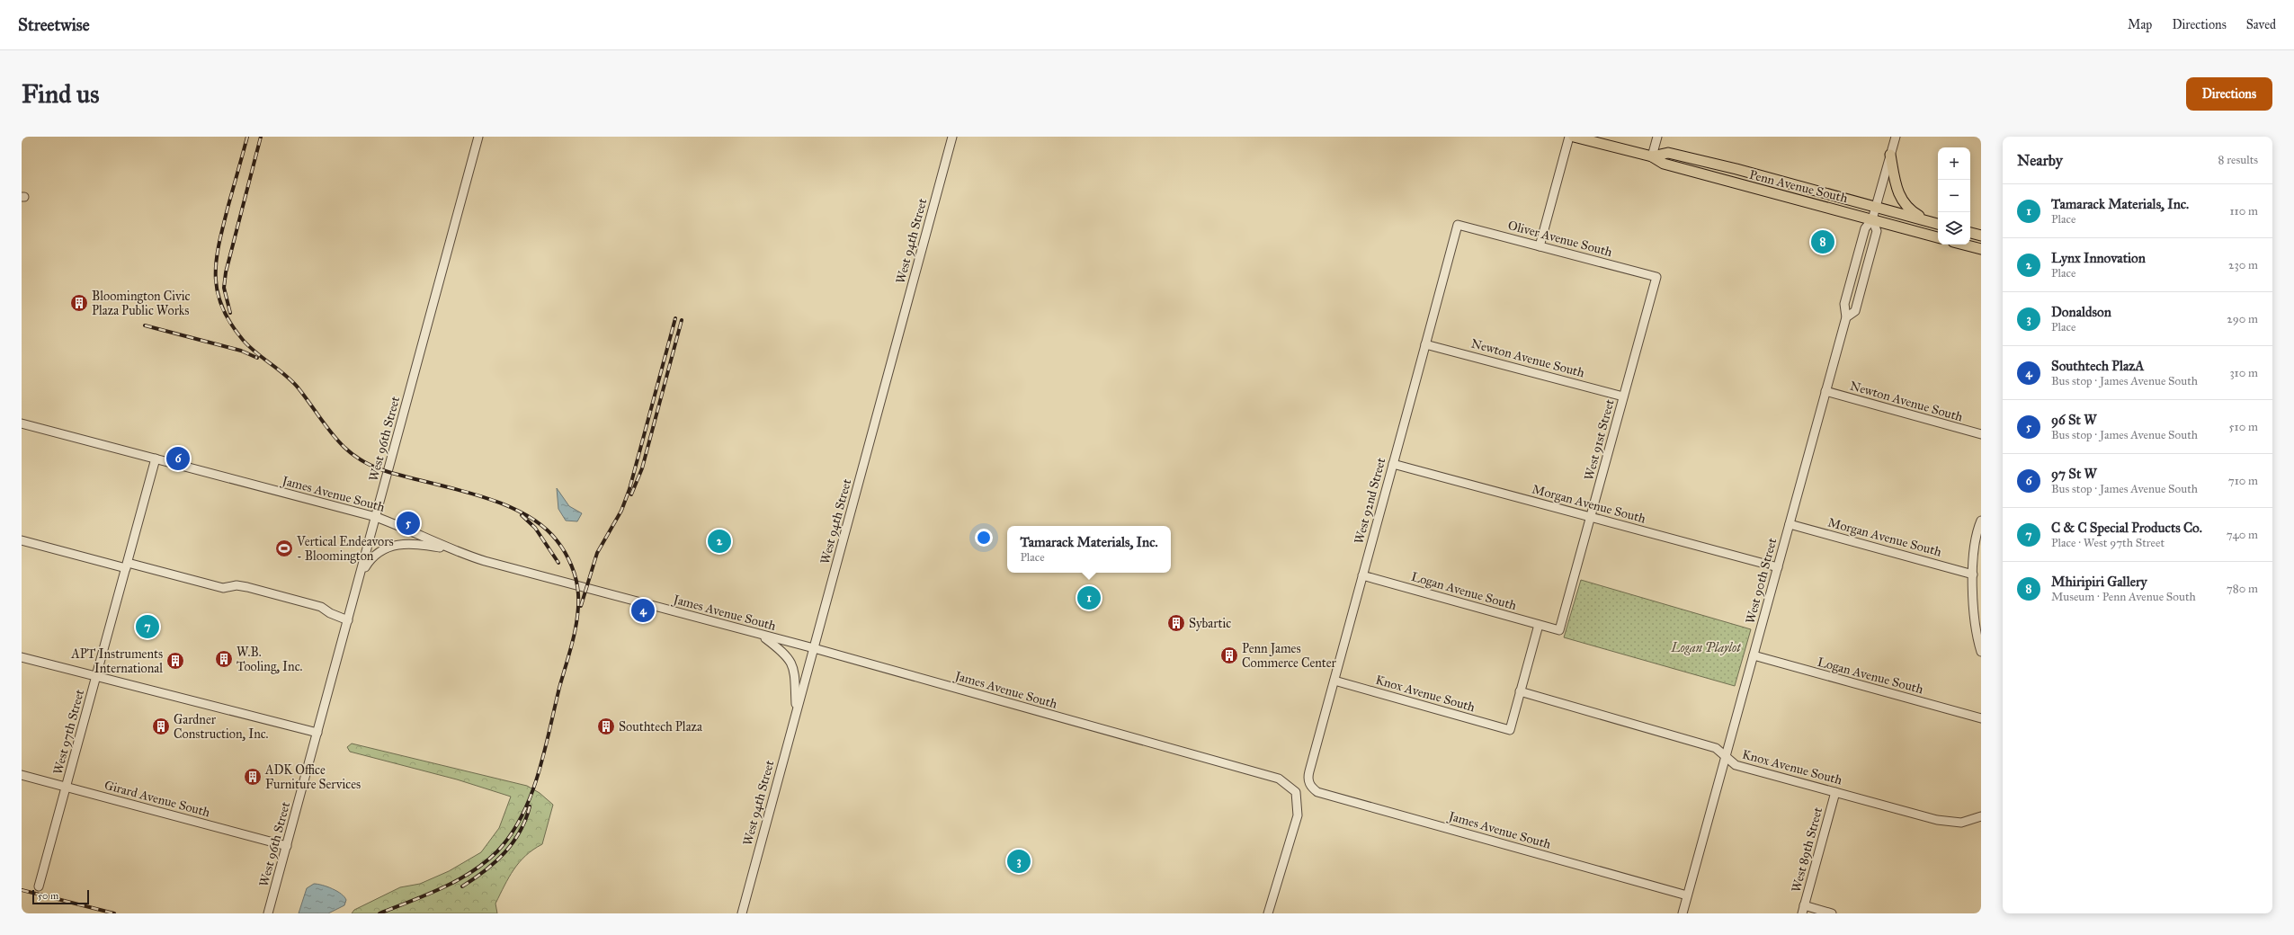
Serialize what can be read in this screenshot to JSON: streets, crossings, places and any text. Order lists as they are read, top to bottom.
{
  "streets": {
    "main road": ["Penn Avenue South"],
    "street": [
      "Oliver Avenue South",
      "West 94th Street",
      "Newton Avenue South",
      "West 96th Street",
      "West 91st Street",
      "James Avenue South",
      "West 92nd Street",
      "Morgan Avenue South",
      "West 90th Street",
      "Logan Avenue South",
      "Knox Avenue South",
      "West 97th Street",
      "Girard Avenue South",
      "West 89th Street"
    ]
  },
  "crossings": [
    ["Penn Avenue South", "West 90th Street"],
    ["Oliver Avenue South", "West 91st Street"],
    ["Oliver Avenue South", "West 92nd Street"],
    ["West 94th Street", "James Avenue South"],
    ["Newton Avenue South", "West 91st Street"],
    ["Newton Avenue South", "West 92nd Street"],
    ["Newton Avenue South", "West 90th Street"],
    ["West 96th Street", "James Avenue South"],
    ["West 96th Street", "Girard Avenue South"],
    ["West 91st Street", "Morgan Avenue South"],
    ["West 91st Street", "Logan Avenue South"],
    ["James Avenue South", "West 92nd Street"],
    ["James Avenue South", "West 90th Street"],
    ["James Avenue South", "West 97th Street"],
    ["West 92nd Street", "Morgan Avenue South"],
    ["West 92nd Street", "Logan Avenue South"],
    ["West 92nd Street", "Knox Avenue South"],
    ["Morgan Avenue South", "West 90th Street"],
    ["West 90th Street", "Logan Avenue South"],
    ["West 90th Street", "Knox Avenue South"],
    ["Knox Avenue South", "West 89th Street"],
    ["West 97th Street", "Girard Avenue South"]
  ],
  "parks": ["Logan Playlot"],
  "places": {
    "building": [
      "Bloomington Civic Plaza Public Works",
      "Sybartic",
      "Penn James Commerce Center",
      "W.B. Tooling, Inc.",
      "APT Instruments International",
      "Gardner Construction, Inc.",
      "Southtech Plaza",
      "ADK Office Furniture Services"
    ],
    "sports": ["Vertical Endeavors - Bloomington"]
  },
  "scale_bar": "50 m",
  "page": {
    "header": "Streetwise",
    "nav": ["Map", "Directions", "Saved"],
    "buttons": "Directions",
    "title": "Find us",
    "heading": ["Nearby", "8 results"],
    "map_buttons": ["+", "−"],
    "list": [
      {
        "mark": "1",
        "name": "Tamarack Materials, Inc.",
        "note": "Place",
        "value": "110 m"
      },
      {
        "mark": "2",
        "name": "Lynx Innovation",
        "note": "Place",
        "value": "230 m"
      },
      {
        "mark": "3",
        "name": "Donaldson",
        "note": "Place",
        "value": "290 m"
      },
      {
        "mark": "4",
        "name": "Southtech PlazA",
        "note": "Bus stop · James Avenue South",
        "value": "310 m"
      },
      {
        "mark": "5",
        "name": "96 St W",
        "note": "Bus stop · James Avenue South",
        "value": "510 m"
      },
      {
        "mark": "6",
        "name": "97 St W",
        "note": "Bus stop · James Avenue South",
        "value": "710 m"
      },
      {
        "mark": "7",
        "name": "C & C Special Products Co.",
        "note": "Place · West 97th Street",
        "value": "740 m"
      },
      {
        "mark": "8",
        "name": "Mhiripiri Gallery",
        "note": "Museum · Penn Avenue South",
        "value": "780 m"
      }
    ],
    "pins": [
      "8",
      "6",
      "5",
      "2",
      "1",
      "4",
      "7",
      "3"
    ],
    "popup": ["Tamarack Materials, Inc.", "Place"],
    "scale": "50 m"
  }
}
